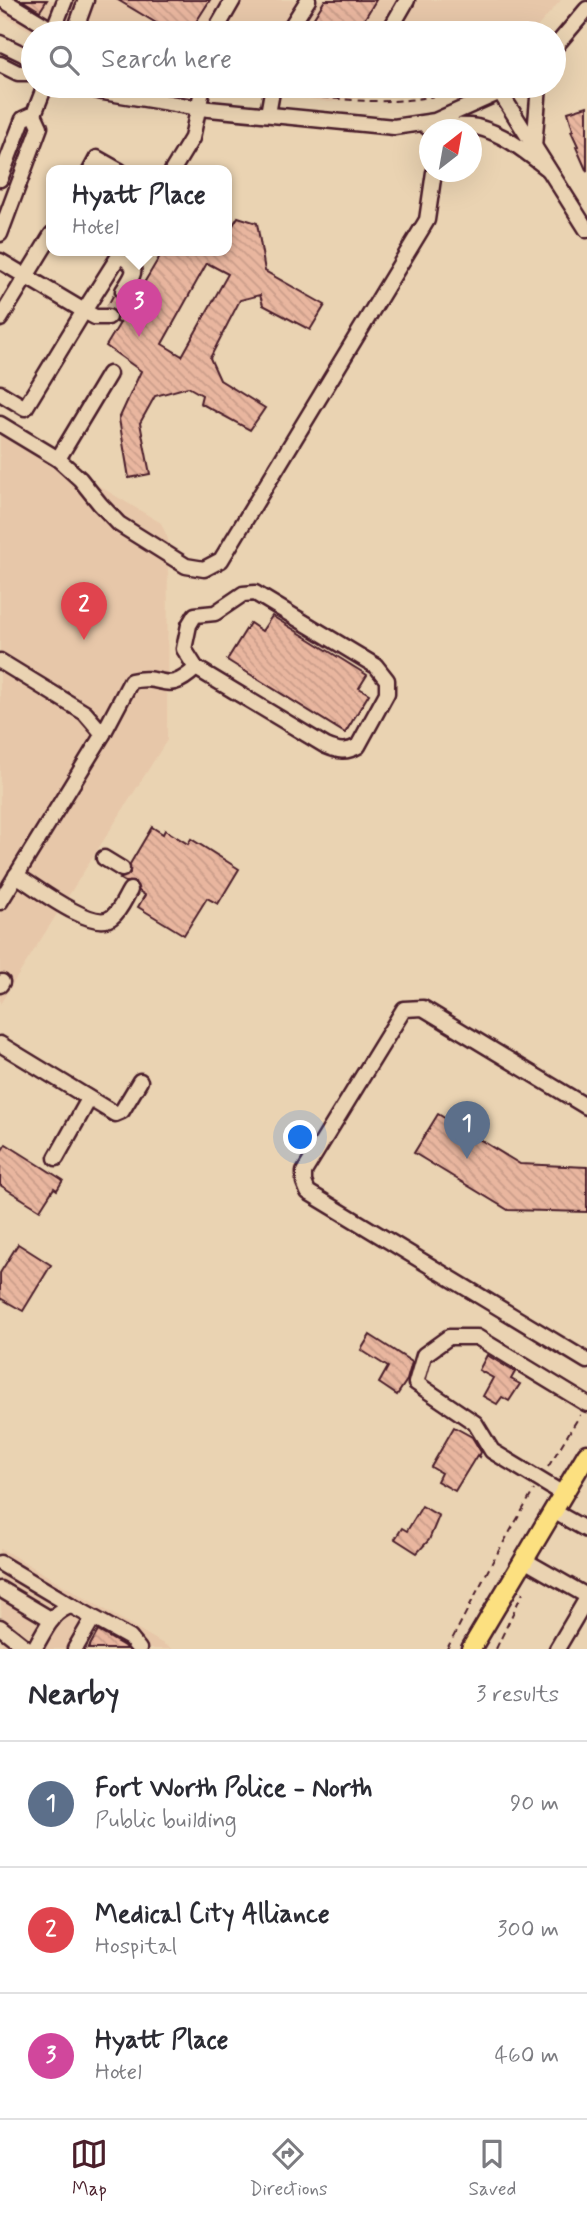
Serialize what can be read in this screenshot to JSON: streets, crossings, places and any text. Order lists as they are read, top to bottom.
{
  "north": "top right",
  "page": {
    "search": "Search here",
    "popup": ["Hyatt Place", "Hotel"],
    "pins": ["3", "2", "1"],
    "heading": ["Nearby", "3 results"],
    "list": [
      {
        "mark": "1",
        "name": "Fort Worth Police - North",
        "note": "Public building",
        "value": "90 m"
      },
      {
        "mark": "2",
        "name": "Medical City Alliance",
        "note": "Hospital",
        "value": "300 m"
      },
      {
        "mark": "3",
        "name": "Hyatt Place",
        "note": "Hotel",
        "value": "460 m"
      }
    ],
    "nav": ["Map", "Directions", "Saved"]
  }
}
